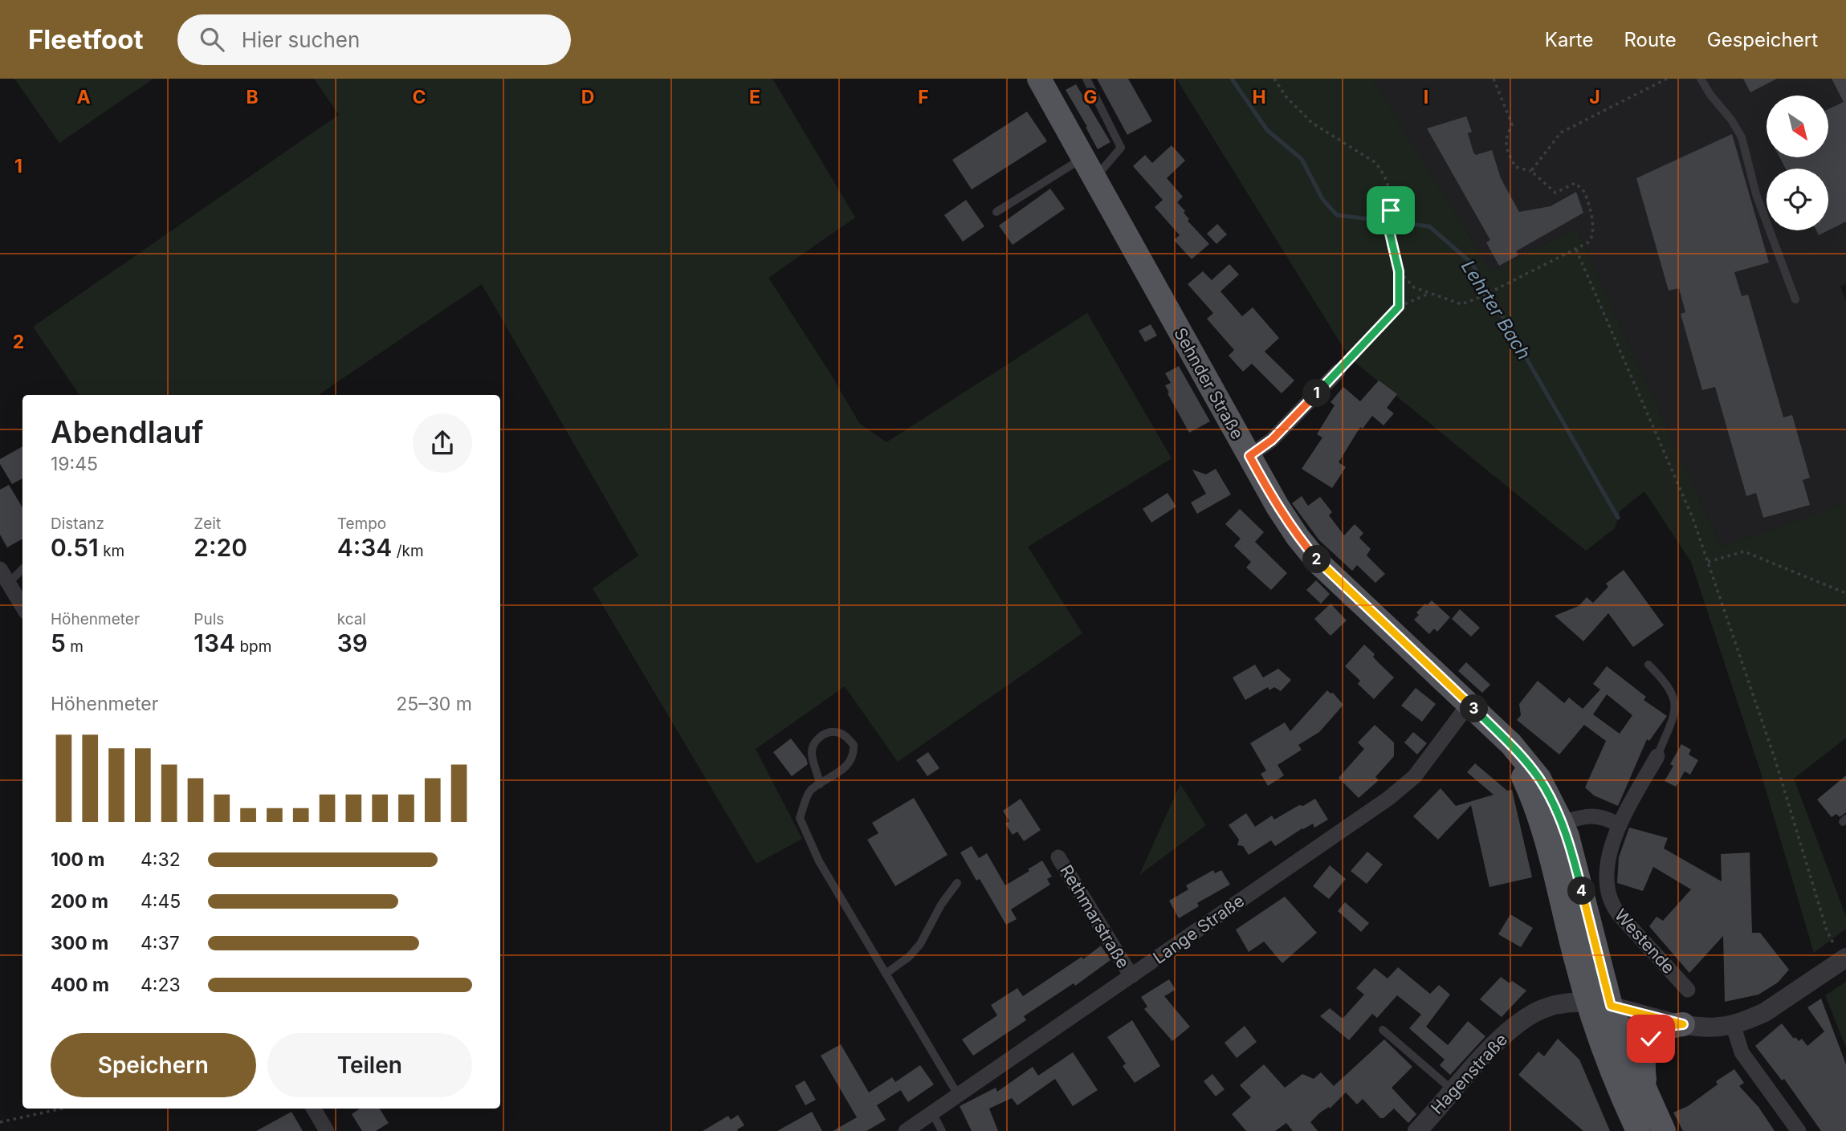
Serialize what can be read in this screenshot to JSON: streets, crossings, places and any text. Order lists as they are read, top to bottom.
{
  "streets": {
    "main road": ["Sehnder Straße"],
    "street": [
      "Rethmarstraße",
      "Lange Straße",
      "Westende",
      "Hagenstraße"
    ]
  },
  "crossings": [
    ["Sehnder Straße", "Lange Straße"],
    ["Sehnder Straße", "Hagenstraße"],
    ["Rethmarstraße", "Lange Straße"]
  ],
  "water": ["Lehrter Bach"],
  "north": "bottom right",
  "page": {
    "header": "Fleetfoot",
    "search": "Hier suchen",
    "nav": ["Karte", "Route", "Gespeichert"],
    "pins": [
      "1",
      "2",
      "3",
      "4"
    ],
    "heading": ["Abendlauf", "19:45"],
    "stats": [
      ["Distanz", "0.51 km"],
      ["Zeit", "2:20"],
      ["Tempo", "4:34 /km"],
      ["Höhenmeter", "5 m"],
      ["Puls", "134 bpm"],
      ["kcal", "39"]
    ],
    "chart": ["Höhenmeter", "25–30 m"],
    "list": [
      {
        "name": "100 m",
        "note": "4:32"
      },
      {
        "name": "200 m",
        "note": "4:45"
      },
      {
        "name": "300 m",
        "note": "4:37"
      },
      {
        "name": "400 m",
        "note": "4:23"
      }
    ],
    "buttons": ["Speichern", "Teilen"]
  },
  "grid": {
    "columns": [
      "A",
      "B",
      "C",
      "D",
      "E",
      "F",
      "G",
      "H",
      "I",
      "J"
    ],
    "rows": ["1", "2"]
  }
}
